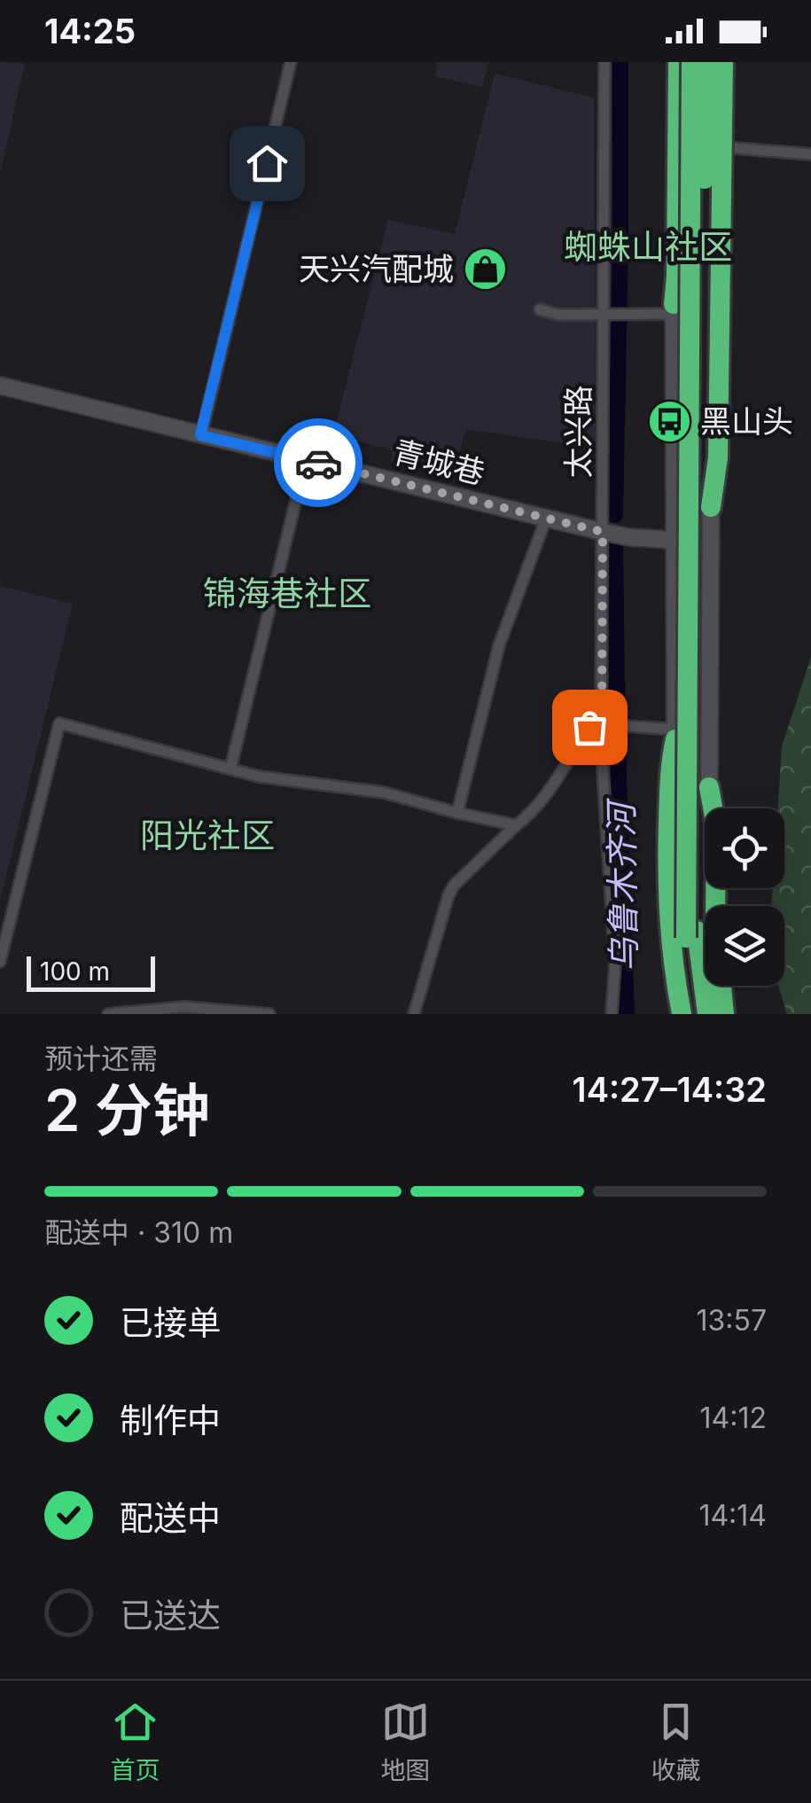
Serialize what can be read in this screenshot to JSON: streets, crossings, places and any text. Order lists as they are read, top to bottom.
{
  "streets": {
    "main road": ["青城巷"],
    "street": ["太兴路"]
  },
  "crossings": [
    ["太兴路", "青城巷"]
  ],
  "districts": ["蜘蛛山社区", "锦海巷社区", "阳光社区"],
  "water": ["乌鲁木齐河"],
  "places": {
    "shop": ["天兴汽配城"],
    "bus stop": ["黑山头"]
  },
  "scale_bar": "100 m",
  "page": {
    "status": "14:25",
    "scale": "100 m",
    "heading": ["2 分钟", "预计还需", "14:27–14:32"],
    "bar": "配送中 · 310 m",
    "list": [
      ["已接单", "13:57"],
      ["制作中", "14:12"],
      ["配送中", "14:14"],
      "已送达"
    ],
    "tabs": ["首页", "地图", "收藏"]
  }
}
